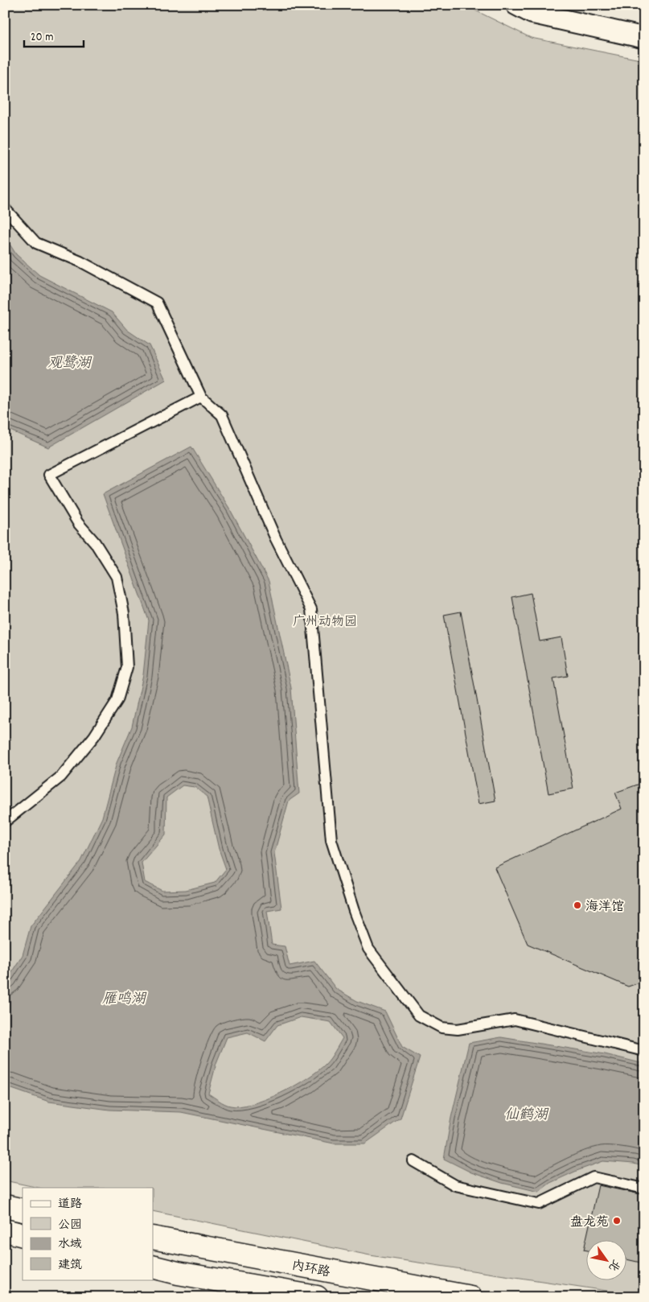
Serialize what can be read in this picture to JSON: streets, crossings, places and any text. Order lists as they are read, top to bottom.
{
  "streets": {
    "highway": ["内环路"]
  },
  "water": ["观鹭湖", "雁鸣湖", "仙鹤湖"],
  "parks": ["广州动物园"],
  "places": ["海洋馆", "盘龙苑"],
  "legend": [
    "道路",
    "公园",
    "水域",
    "建筑"
  ],
  "scale_bar": "20 m",
  "north": "bottom right"
}
